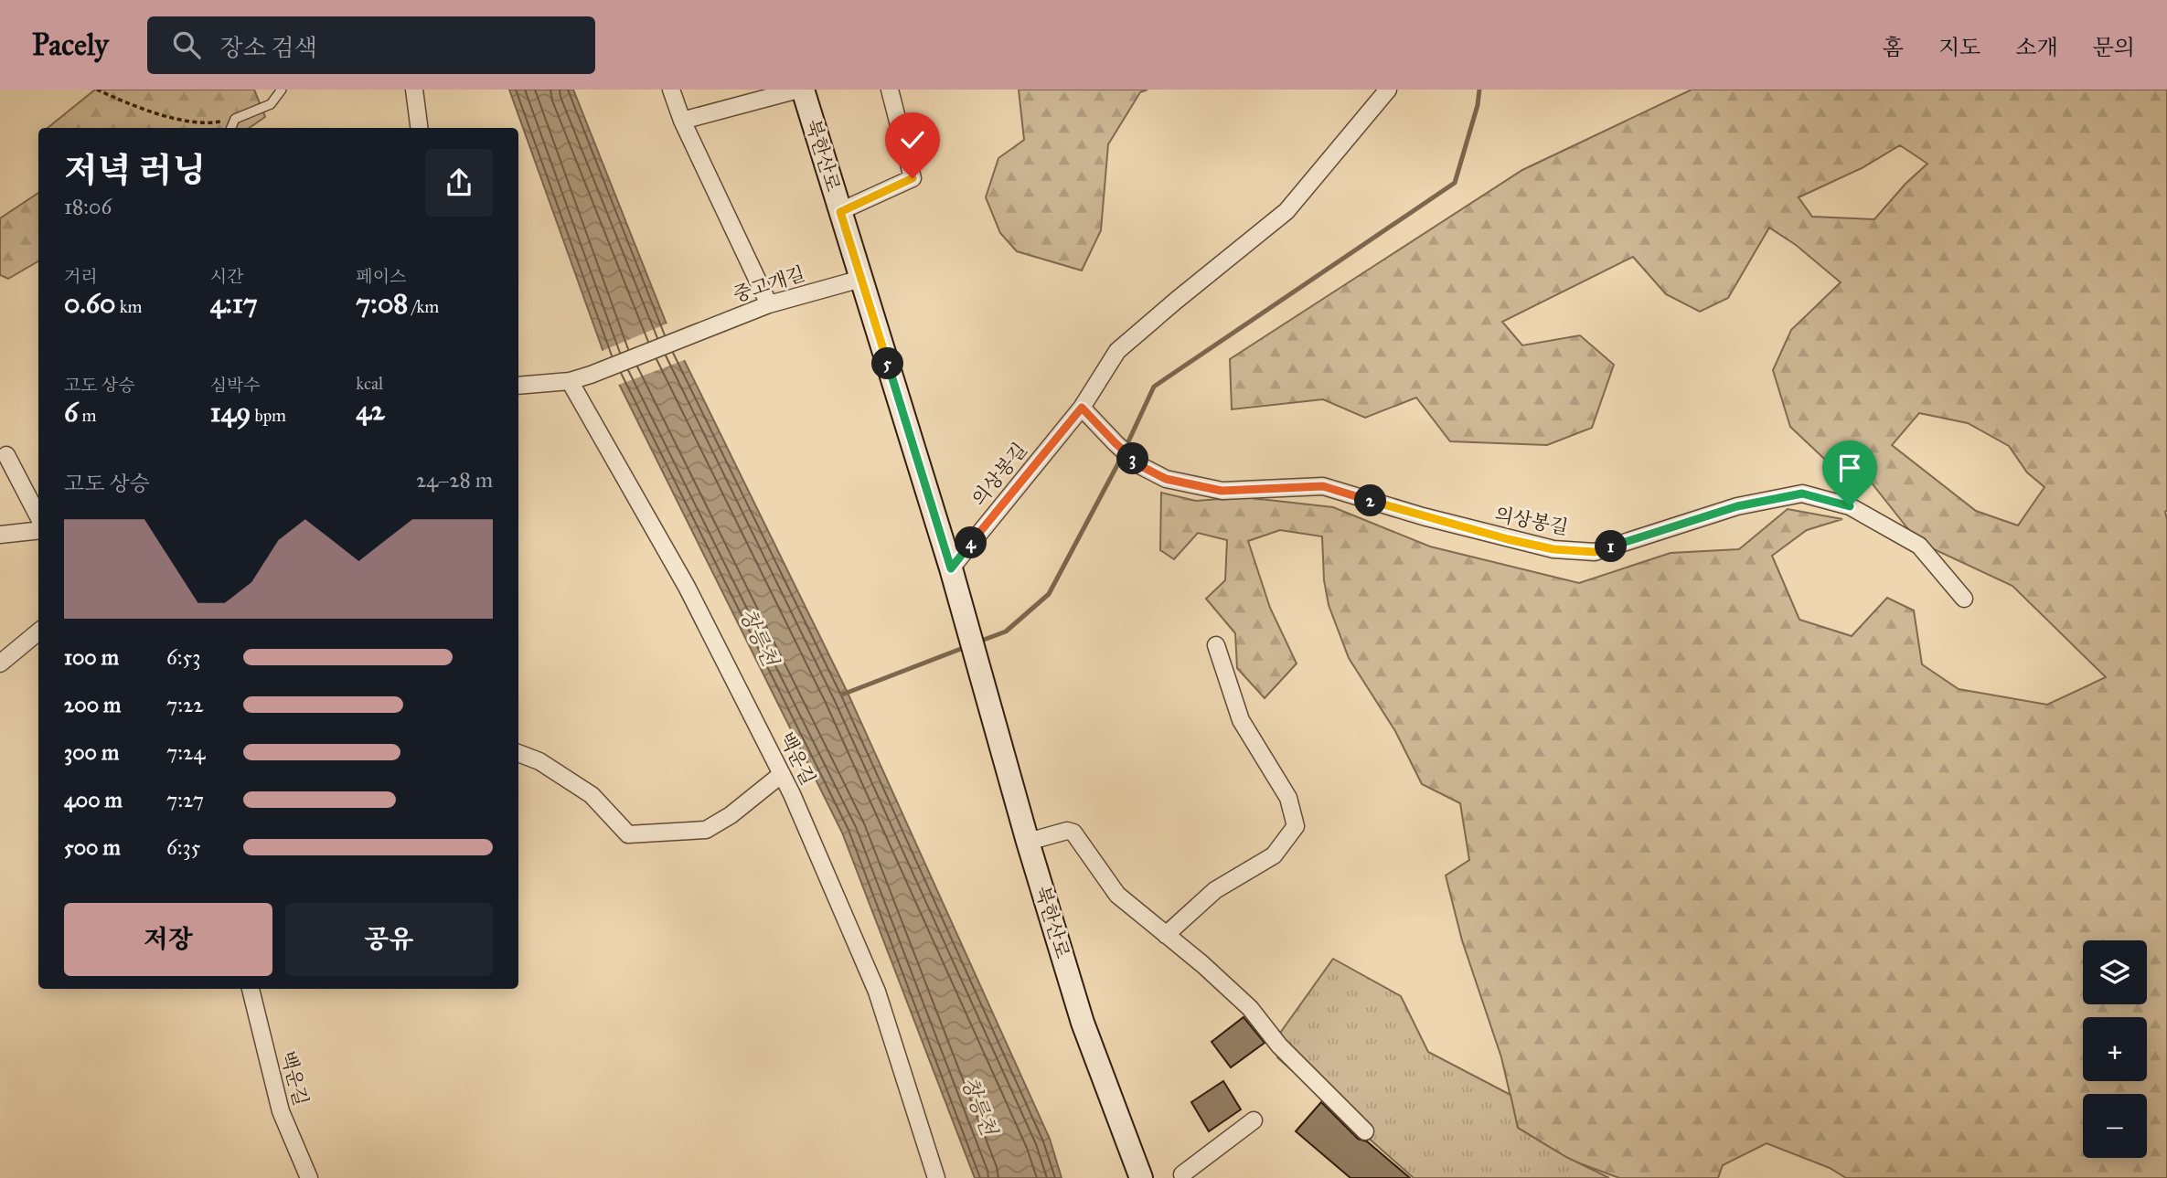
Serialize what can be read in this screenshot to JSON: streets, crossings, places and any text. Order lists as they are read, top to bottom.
{
  "streets": {
    "main road": ["북한산로"],
    "street": ["중고개길", "의상봉길", "백운길"]
  },
  "crossings": [
    ["북한산로", "중고개길"],
    ["북한산로", "의상봉길"],
    ["중고개길", "백운길"]
  ],
  "water": ["창릉천"],
  "page": {
    "header": "Pacely",
    "search": "장소 검색",
    "nav": [
      "홈",
      "지도",
      "소개",
      "문의"
    ],
    "heading": ["저녁 러닝", "18:06"],
    "stats": [
      ["거리", "0.60 km"],
      ["시간", "4:17"],
      ["페이스", "7:08 /km"],
      ["고도 상승", "6 m"],
      ["심박수", "149 bpm"],
      ["kcal", "42"]
    ],
    "pins": [
      "5",
      "3",
      "2",
      "4",
      "1"
    ],
    "chart": ["고도 상승", "24–28 m"],
    "list": [
      {
        "name": "100 m",
        "note": "6:53"
      },
      {
        "name": "200 m",
        "note": "7:22"
      },
      {
        "name": "300 m",
        "note": "7:24"
      },
      {
        "name": "400 m",
        "note": "7:27"
      },
      {
        "name": "500 m",
        "note": "6:35"
      }
    ],
    "buttons": ["저장", "공유"],
    "map_buttons": ["+", "−"]
  }
}
